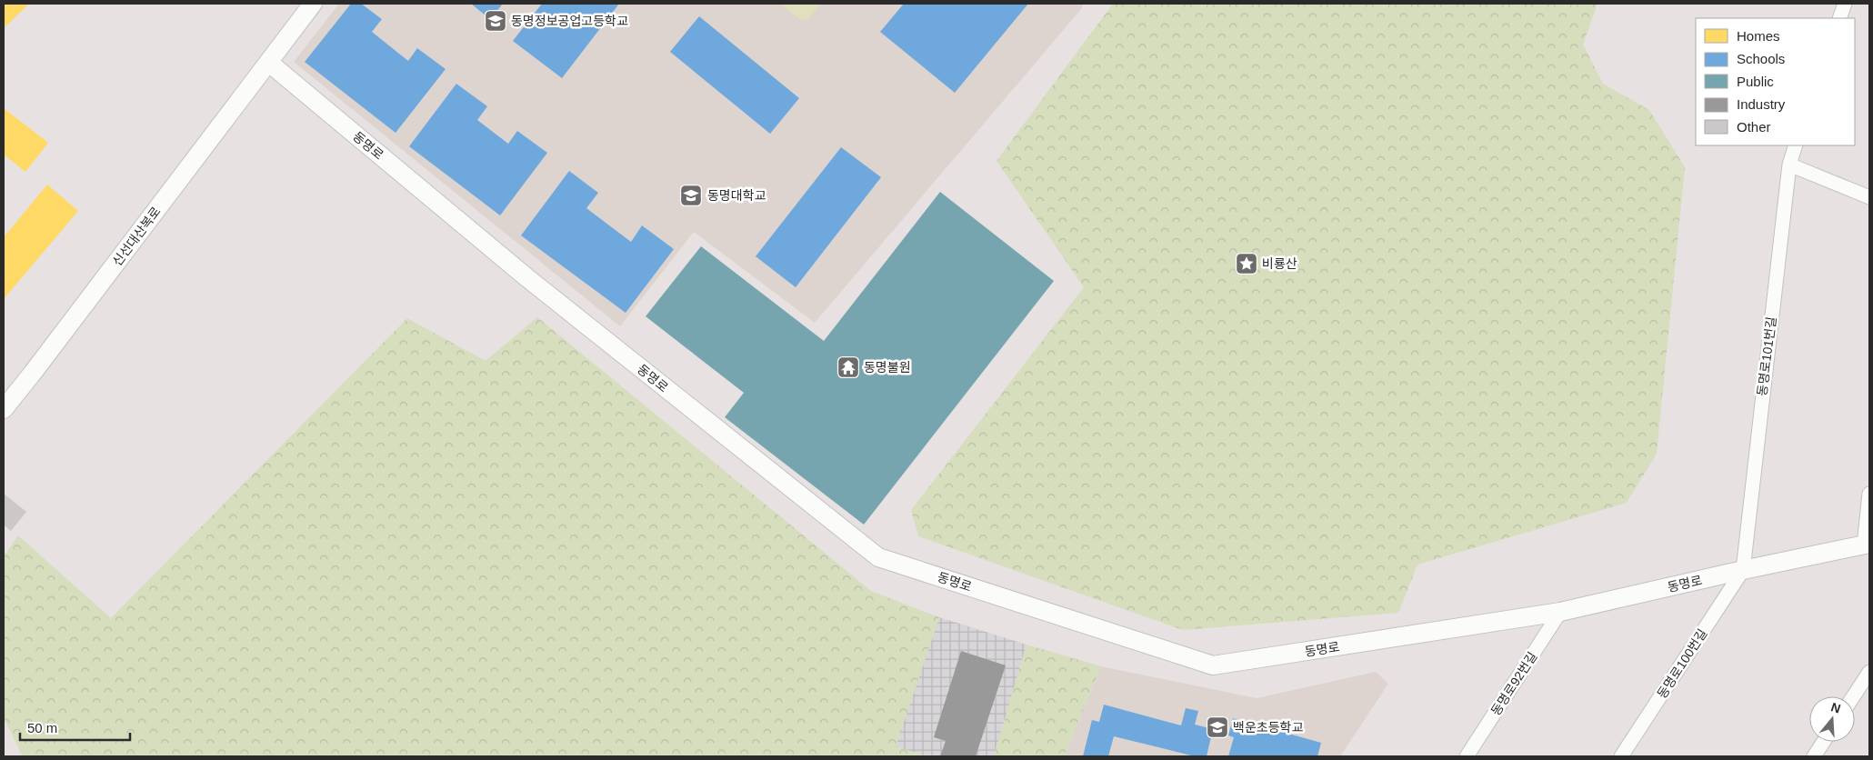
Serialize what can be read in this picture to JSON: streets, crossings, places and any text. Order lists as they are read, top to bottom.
{
  "streets": {
    "street": [
      "동명로",
      "신선대산복로",
      "동명로101번길",
      "동명로100번길",
      "동명로92번길"
    ]
  },
  "crossings": [
    ["동명로", "신선대산복로"],
    ["동명로", "동명로101번길"],
    ["동명로", "동명로100번길"],
    ["동명로", "동명로92번길"],
    ["동명로101번길", "동명로100번길"]
  ],
  "places": {
    "school or university": ["동명정보공업고등학교", "동명대학교", "백운초등학교"],
    "place": ["비룡산"],
    "temple": ["동명불원"]
  },
  "legend": [
    "Homes",
    "Schools",
    "Public",
    "Industry",
    "Other"
  ],
  "scale_bar": "50 m",
  "north": "top"
}
